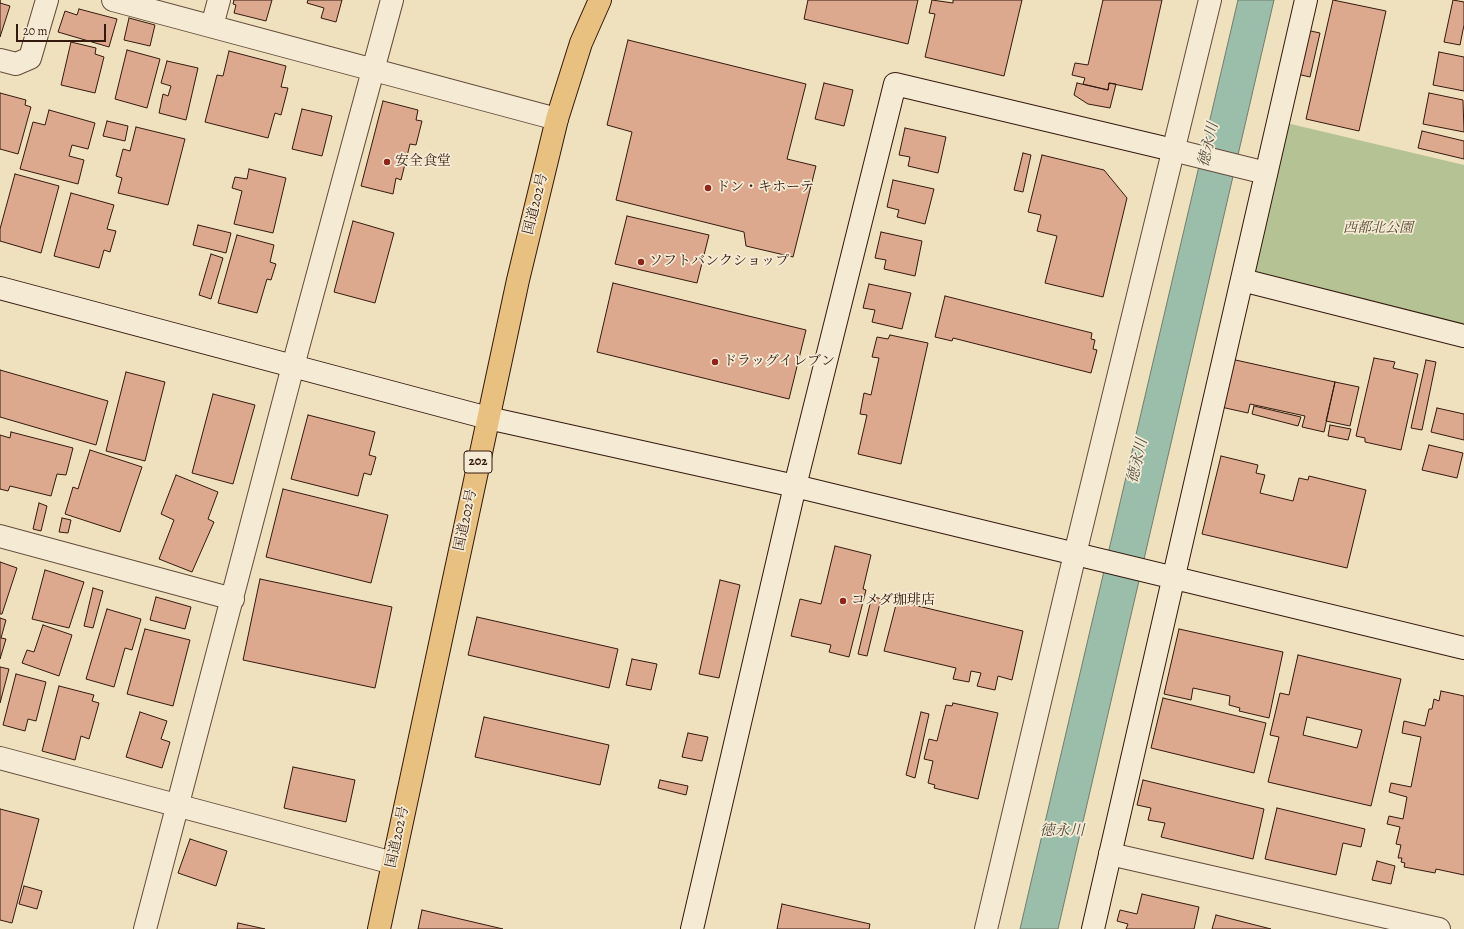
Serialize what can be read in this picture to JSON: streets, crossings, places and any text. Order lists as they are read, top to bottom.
{
  "streets": {
    "highway": ["国道202号", "202"]
  },
  "water": ["徳永川"],
  "parks": ["西都北公園"],
  "places": [
    "安全食堂",
    "ドン・キホーテ",
    "ソフトバンクショップ",
    "ドラッグイレブン",
    "コメダ珈琲店"
  ],
  "scale_bar": "20 m"
}
